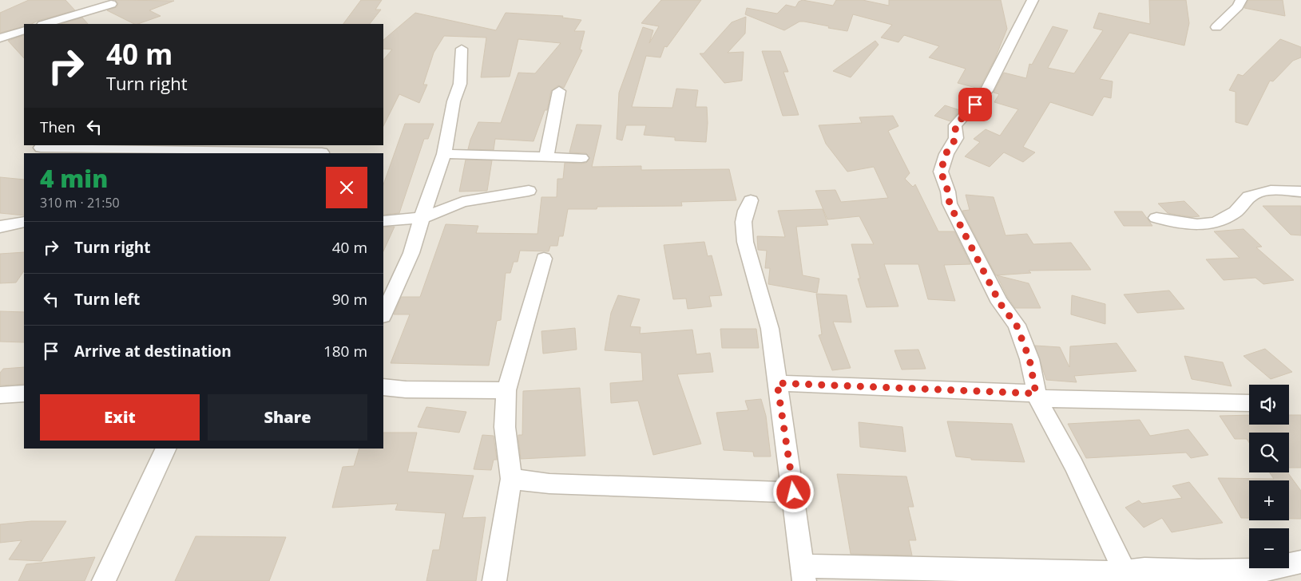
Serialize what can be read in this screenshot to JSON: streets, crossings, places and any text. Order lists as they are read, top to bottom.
{
  "page": {
    "turn": ["40 m", "Turn right"],
    "then": "Then",
    "heading": ["4 min", "310 m · 21:50"],
    "list": [
      {
        "name": "Turn right",
        "value": "40 m"
      },
      {
        "name": "Turn left",
        "value": "90 m"
      },
      {
        "name": "Arrive at destination",
        "value": "180 m"
      }
    ],
    "map_buttons": ["+", "−"],
    "buttons": ["Exit", "Share"]
  }
}
